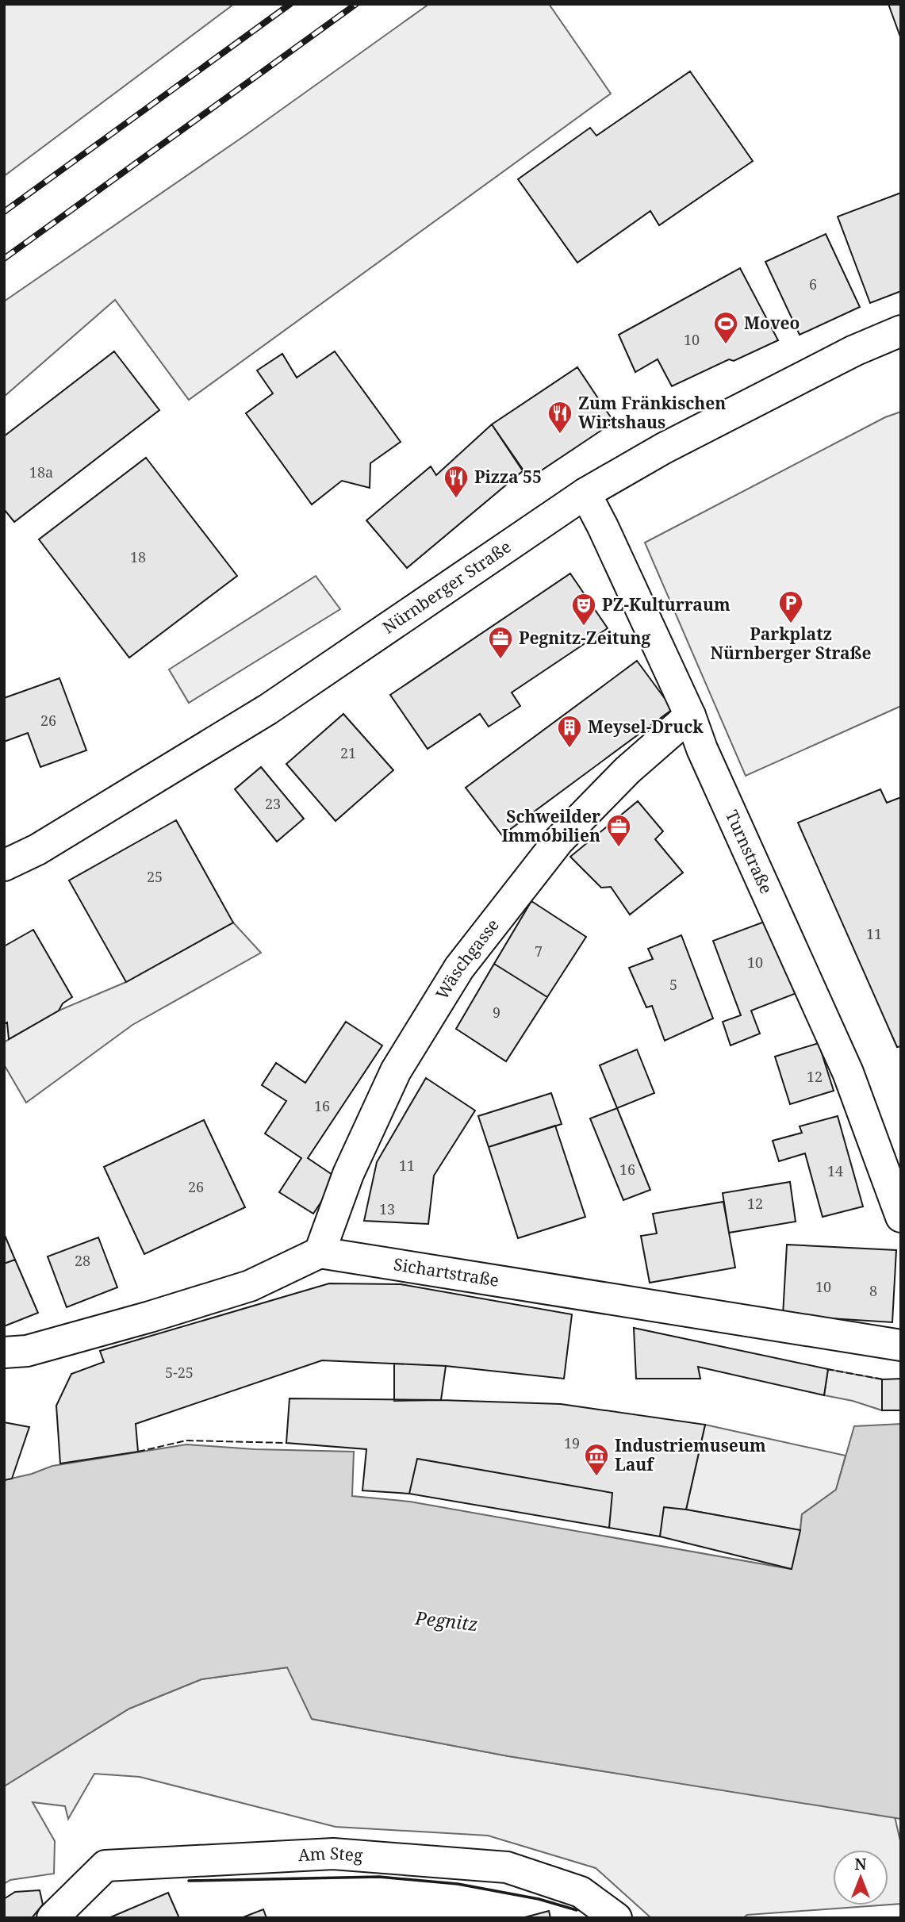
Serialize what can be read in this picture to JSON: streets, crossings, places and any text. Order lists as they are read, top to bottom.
{
  "streets": {
    "street": [
      "Nürnberger Straße",
      "Turnstraße",
      "Wäschgasse",
      "Sichartstraße",
      "Am Steg"
    ]
  },
  "crossings": [
    ["Nürnberger Straße", "Turnstraße"],
    ["Turnstraße", "Wäschgasse"],
    ["Wäschgasse", "Sichartstraße"]
  ],
  "water": ["Pegnitz"],
  "places": {
    "sports": ["Moveo"],
    "restaurant": ["Zum Fränkischen Wirtshaus", "Pizza 55"],
    "parking": ["Parkplatz Nürnberger Straße"],
    "theatre": ["PZ-Kulturraum"],
    "office": ["Pegnitz-Zeitung", "Schweilder Immobilien"],
    "building": ["Meysel-Druck"],
    "museum": ["Industriemuseum Lauf"]
  },
  "house_numbers": [
    "6",
    "10",
    "18a",
    "18",
    "26",
    "21",
    "23",
    "25",
    "11",
    "7",
    "10",
    "5",
    "9",
    "12",
    "16",
    "11",
    "16",
    "14",
    "26",
    "12",
    "13",
    "28",
    "10",
    "8",
    "5-25",
    "19"
  ],
  "north": "top"
}
